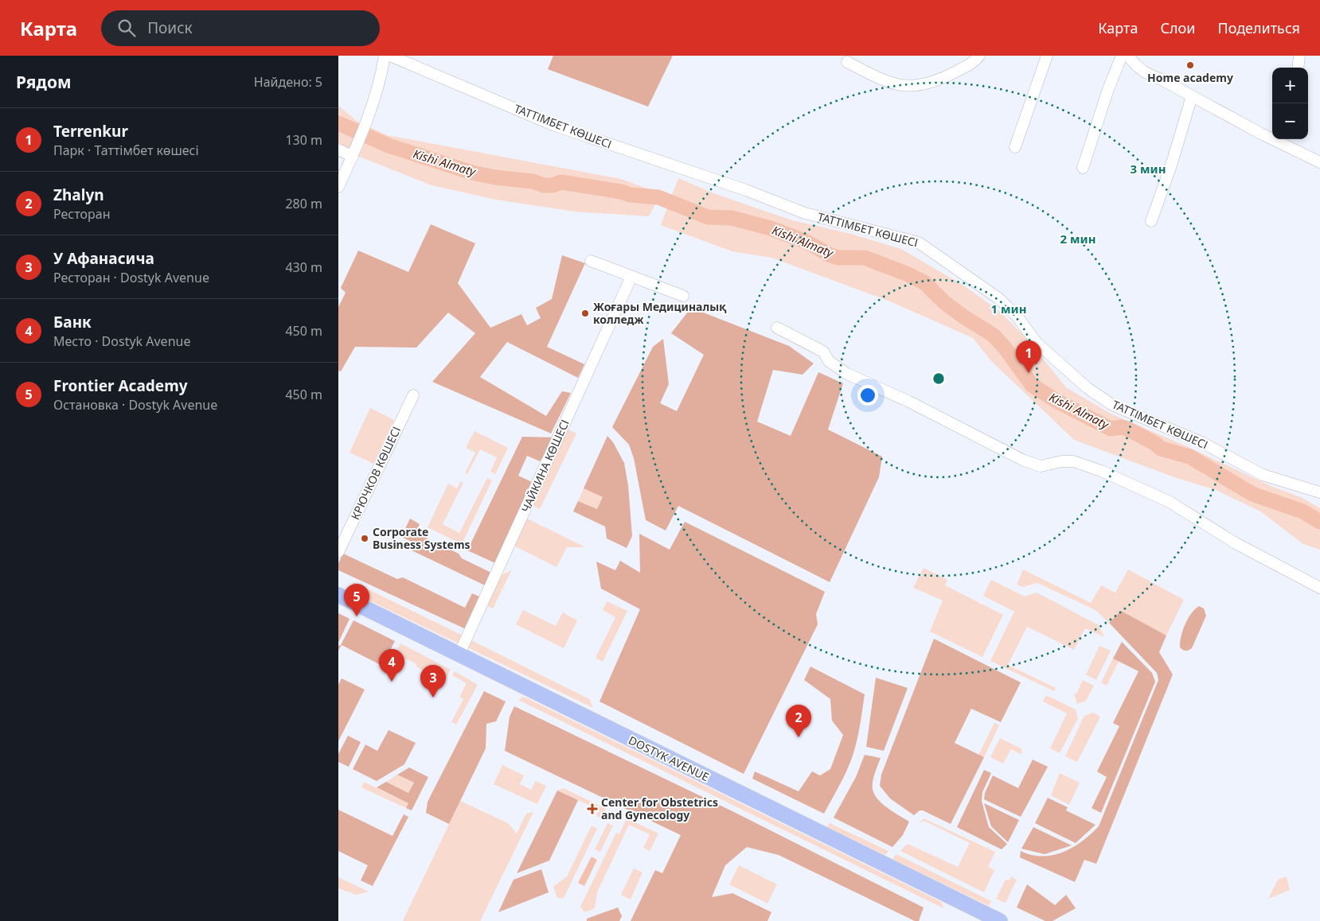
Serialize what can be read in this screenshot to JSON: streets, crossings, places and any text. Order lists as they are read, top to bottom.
{
  "streets": {
    "main road": ["DOSTYK AVENUE"],
    "street": ["ТАТТІМБЕТ КӨШЕСІ", "ЧАЙКИНА КӨШЕСІ", "КРЮЧКОВ КӨШЕСІ"]
  },
  "crossings": [
    ["ЧАЙКИНА КӨШЕСІ", "DOSTYK AVENUE"]
  ],
  "water": ["Kіshі Almaty"],
  "places": {
    "other": ["Home academy", "Жоғары Медициналық колледж", "Corporate Business Systems"],
    "health": ["Center for Obstetrics and Gynecology"]
  },
  "page": {
    "header": "Карта",
    "search": "Поиск",
    "nav": ["Карта", "Слои", "Поделиться"],
    "heading": ["Рядом", "Найдено: 5"],
    "map_buttons": ["+", "−"],
    "list": [
      {
        "mark": "1",
        "name": "Terrenkur",
        "note": "Парк · Таттімбет көшесі",
        "value": "130 m"
      },
      {
        "mark": "2",
        "name": "Zhalyn",
        "note": "Ресторан",
        "value": "280 m"
      },
      {
        "mark": "3",
        "name": "У Афанасича",
        "note": "Ресторан · Dostyk Avenue",
        "value": "430 m"
      },
      {
        "mark": "4",
        "name": "Банк",
        "note": "Место · Dostyk Avenue",
        "value": "450 m"
      },
      {
        "mark": "5",
        "name": "Frontier Academy",
        "note": "Остановка · Dostyk Avenue",
        "value": "450 m"
      }
    ],
    "pins": [
      "1",
      "5",
      "4",
      "3",
      "2"
    ]
  },
  "rings": ["3 мин", "2 мин", "1 мин"]
}
